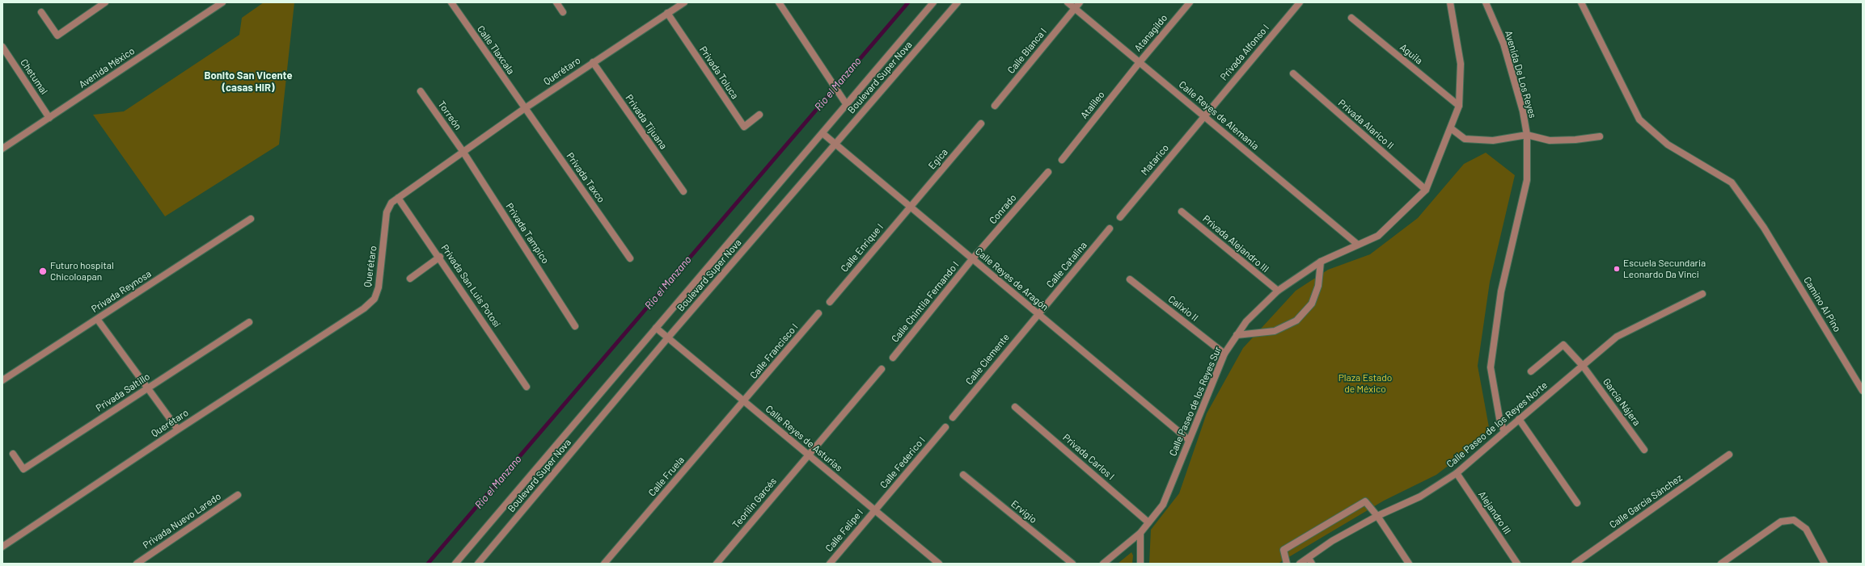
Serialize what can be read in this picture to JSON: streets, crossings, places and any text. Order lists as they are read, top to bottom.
{
  "streets": {
    "street": [
      "Atanagildo",
      "Calle Tlaxcala",
      "Calle Blanca I",
      "Privada Alfonso I",
      "Aguila",
      "Avenida México",
      "Querétaro",
      "Privada Toluca",
      "Avenida De Los Reyes",
      "Chetumal",
      "Boulevard Super Nova",
      "Atalileo",
      "Torreón",
      "Calle Reyes de Alemania",
      "Privada Tijuana",
      "Privada Alarico II",
      "Egica",
      "Matarico",
      "Privada Taxco",
      "Conrado",
      "Privada Tampico",
      "Privada Alejandro III",
      "Calle Enrique I",
      "Calle Catalina",
      "Calle Reyes de Aragón",
      "Privada San Luis Potosí",
      "Privada Reynosa",
      "Calle Chintila Fernando I",
      "Camino Al Pino",
      "Calixio II",
      "Calle Francisco I",
      "Calle Clemente",
      "Privada Saltillo",
      "Calle Paseo de los Reyes Sur",
      "García Nájera",
      "Calle Paseo de los Reyes Norte",
      "Calle Reyes de Asturias",
      "Privada Carlos I",
      "Calle Federico I",
      "Calle Fruela",
      "Calle García Sánchez",
      "Teorilin Garcés",
      "Ervigio",
      "Alejandro III",
      "Privada Nuevo Laredo",
      "Calle Felipe I"
    ]
  },
  "crossings": [
    ["Atanagildo", "Atalileo"],
    ["Atanagildo", "Calle Reyes de Alemania"],
    ["Calle Tlaxcala", "Querétaro"],
    ["Calle Tlaxcala", "Privada Taxco"],
    ["Calle Blanca I", "Calle Reyes de Alemania"],
    ["Privada Alfonso I", "Calle Reyes de Alemania"],
    ["Privada Alfonso I", "Matarico"],
    ["Aguila", "Calle Paseo de los Reyes Sur"],
    ["Avenida México", "Chetumal"],
    ["Querétaro", "Privada Toluca"],
    ["Querétaro", "Torreón"],
    ["Querétaro", "Privada Tijuana"],
    ["Querétaro", "Privada Taxco"],
    ["Querétaro", "Privada Tampico"],
    ["Querétaro", "Privada San Luis Potosí"],
    ["Avenida De Los Reyes", "Calle Paseo de los Reyes Norte"],
    ["Boulevard Super Nova", "Calle Reyes de Aragón"],
    ["Boulevard Super Nova", "Calle Reyes de Asturias"],
    ["Atalileo", "Calle Reyes de Alemania"],
    ["Torreón", "Privada Tampico"],
    ["Calle Reyes de Alemania", "Matarico"],
    ["Calle Reyes de Alemania", "Calle Paseo de los Reyes Sur"],
    ["Privada Alarico II", "Calle Paseo de los Reyes Sur"],
    ["Egica", "Calle Enrique I"],
    ["Egica", "Calle Reyes de Aragón"],
    ["Conrado", "Calle Reyes de Aragón"],
    ["Conrado", "Calle Chintila Fernando I"],
    ["Privada Alejandro III", "Calle Paseo de los Reyes Sur"],
    ["Calle Enrique I", "Calle Reyes de Aragón"],
    ["Calle Catalina", "Calle Reyes de Aragón"],
    ["Calle Catalina", "Calle Clemente"],
    ["Calle Reyes de Aragón", "Calle Chintila Fernando I"],
    ["Calle Reyes de Aragón", "Calle Clemente"],
    ["Calle Reyes de Aragón", "Calle Paseo de los Reyes Sur"],
    ["Calixio II", "Calle Paseo de los Reyes Sur"],
    ["Calle Francisco I", "Calle Reyes de Asturias"],
    ["Calle Francisco I", "Calle Fruela"],
    ["Calle Paseo de los Reyes Sur", "Privada Carlos I"],
    ["García Nájera", "Calle Paseo de los Reyes Norte"],
    ["Calle Paseo de los Reyes Norte", "Alejandro III"],
    ["Calle Reyes de Asturias", "Calle Federico I"],
    ["Calle Reyes de Asturias", "Calle Fruela"],
    ["Calle Reyes de Asturias", "Teorilin Garcés"],
    ["Calle Reyes de Asturias", "Calle Felipe I"],
    ["Calle Federico I", "Calle Felipe I"]
  ],
  "districts": ["Bonito San Vicente (casas HIR)"],
  "water": ["Rio el Manzano"],
  "parks": ["Plaza Estado de México"],
  "places": ["Escuela Secundaria Leonardo Da Vinci", "Futuro hospital Chicoloapan"]
}
